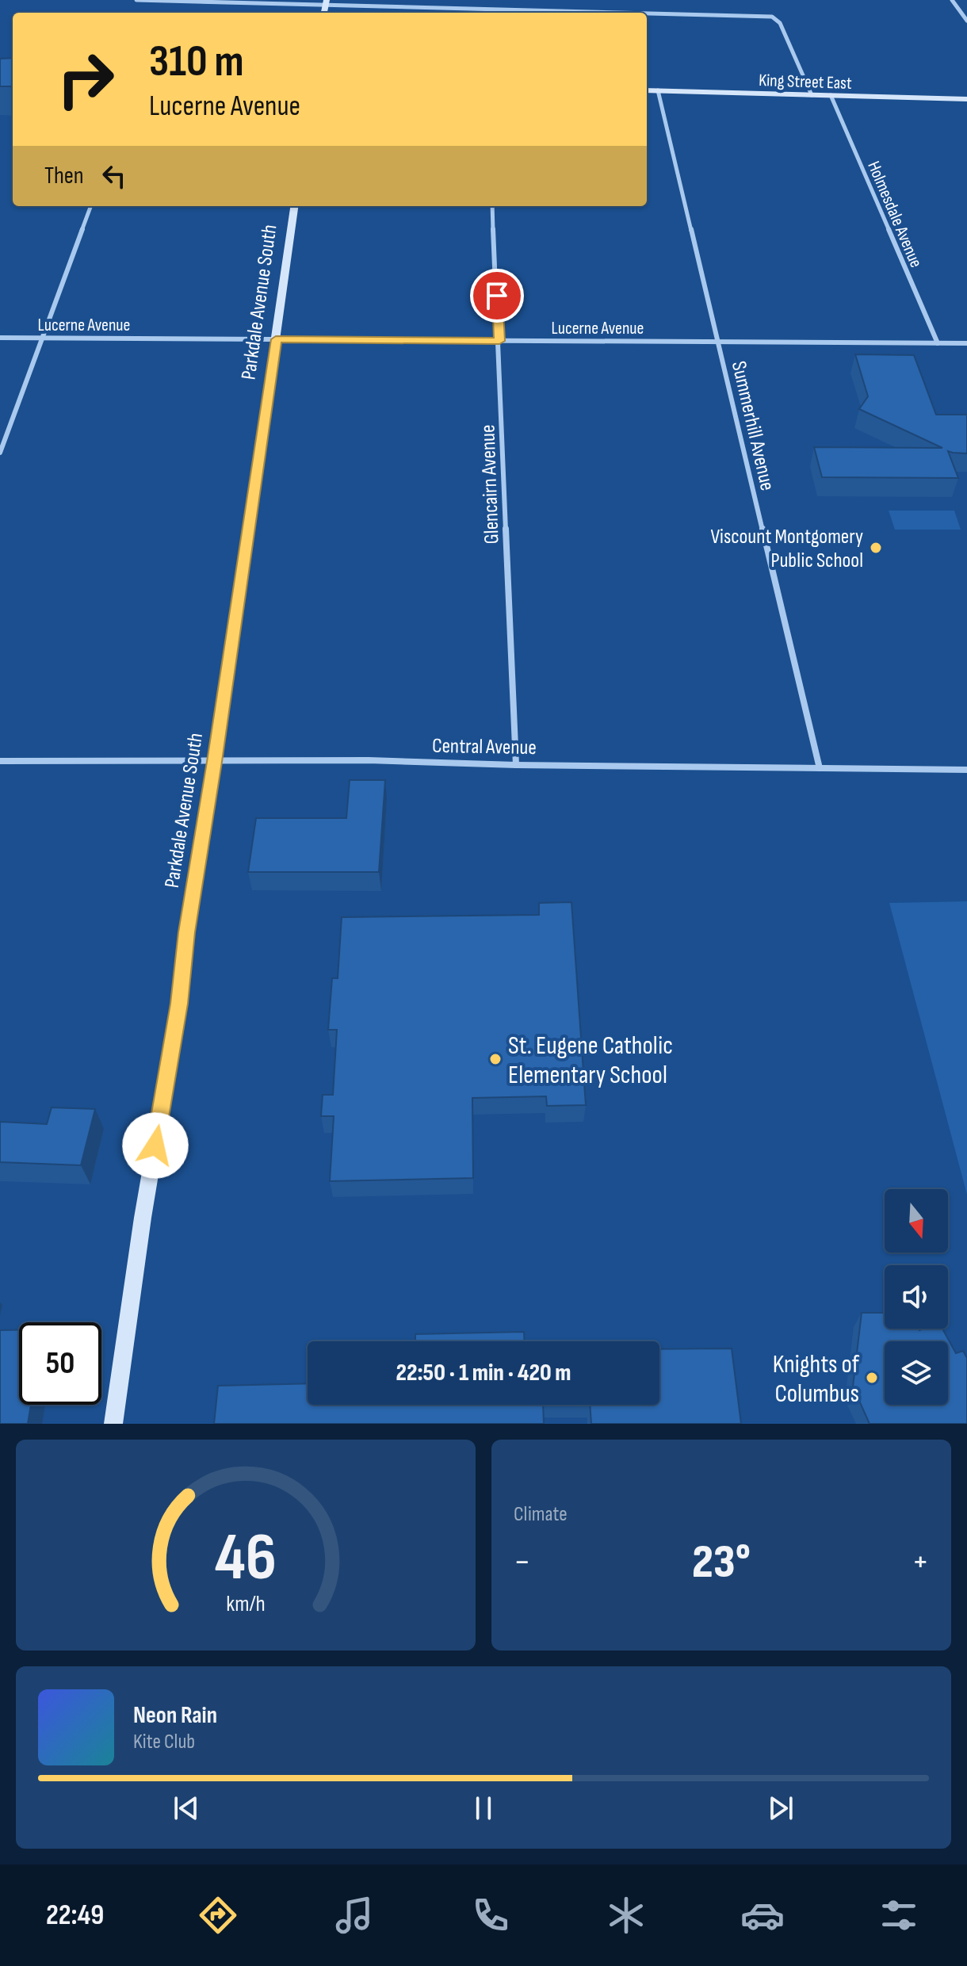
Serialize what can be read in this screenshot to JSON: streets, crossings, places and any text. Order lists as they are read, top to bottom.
{
  "streets": {
    "main road": ["King Street East", "Parkdale Avenue South"],
    "street": [
      "Holmesdale Avenue",
      "Lucerne Avenue",
      "Summerhill Avenue",
      "Glencairn Avenue",
      "Central Avenue"
    ]
  },
  "crossings": [
    ["King Street East", "Holmesdale Avenue"],
    ["King Street East", "Summerhill Avenue"],
    ["Holmesdale Avenue", "Lucerne Avenue"],
    ["Parkdale Avenue South", "Lucerne Avenue"],
    ["Parkdale Avenue South", "Central Avenue"],
    ["Lucerne Avenue", "Summerhill Avenue"],
    ["Lucerne Avenue", "Glencairn Avenue"],
    ["Summerhill Avenue", "Central Avenue"],
    ["Glencairn Avenue", "Central Avenue"]
  ],
  "places": ["Viscount Montgomery Public School", "St. Eugene Catholic Elementary School", "Knights of Columbus"],
  "north": "bottom",
  "page": {
    "turn": ["310 m", "Lucerne Avenue"],
    "then": "Then",
    "limit": "50",
    "trip": "22:50 · 1 min · 420 m",
    "tile": "Climate",
    "heat": ["−", "23°", "+"],
    "song": ["Neon Rain", "Kite Club"],
    "tabs": "22:49",
    "gauge": ["46", "km/h"]
  }
}
